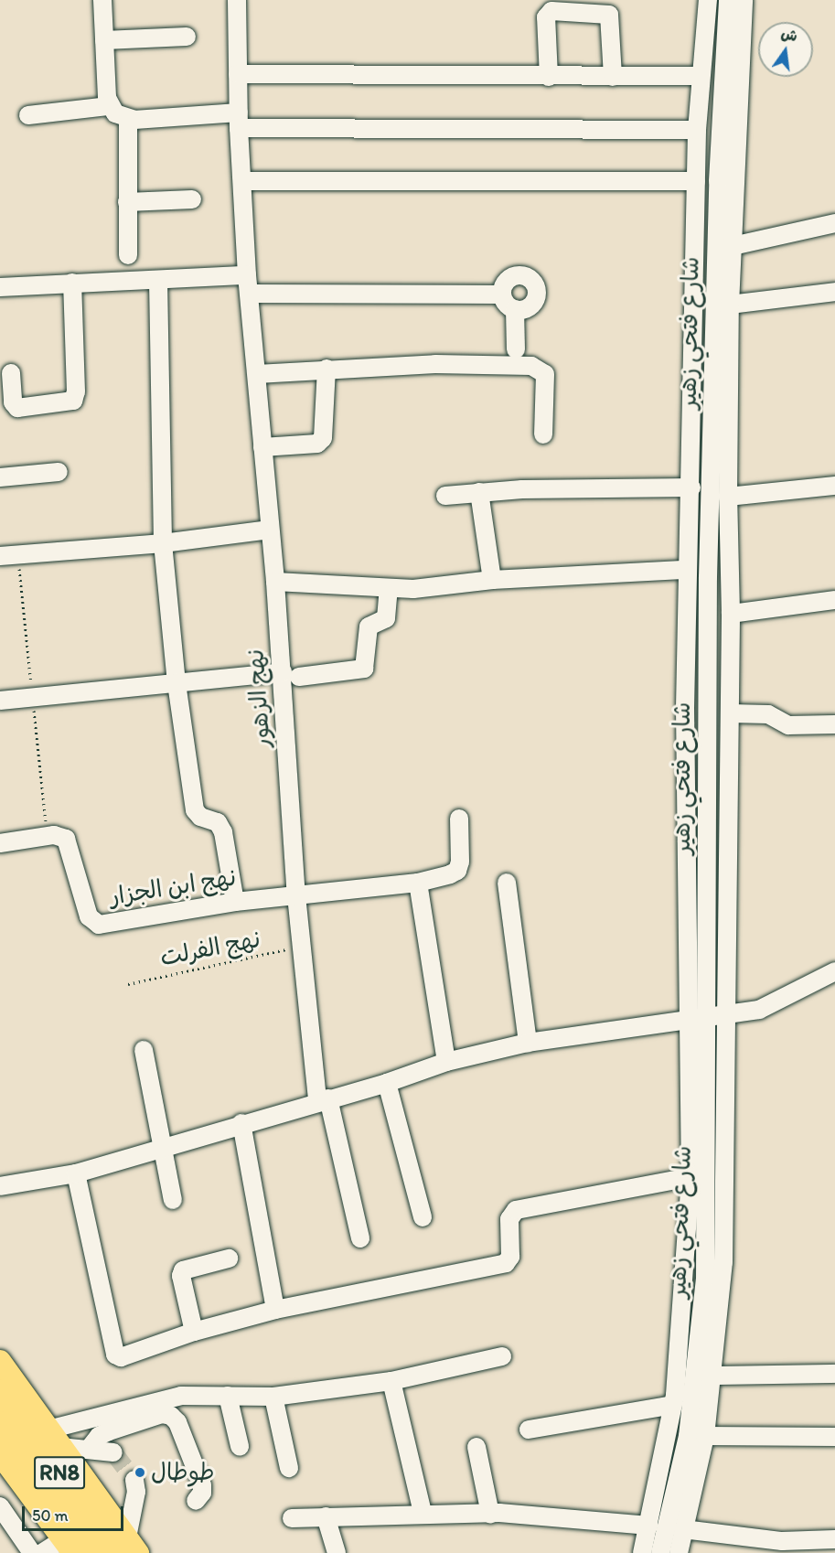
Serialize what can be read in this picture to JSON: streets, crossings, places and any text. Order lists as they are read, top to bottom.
{
  "streets": {
    "highway": ["RN8"],
    "street": ["شارع فتحي زهير", "نهج الزهور", "نهج ابن الجزار"],
    "path": ["نهج الفرلت"]
  },
  "crossings": [
    ["نهج الزهور", "نهج ابن الجزار"],
    ["نهج الزهور", "نهج الفرلت"]
  ],
  "places": ["طوطال"],
  "scale_bar": "50 m",
  "north": "top"
}
